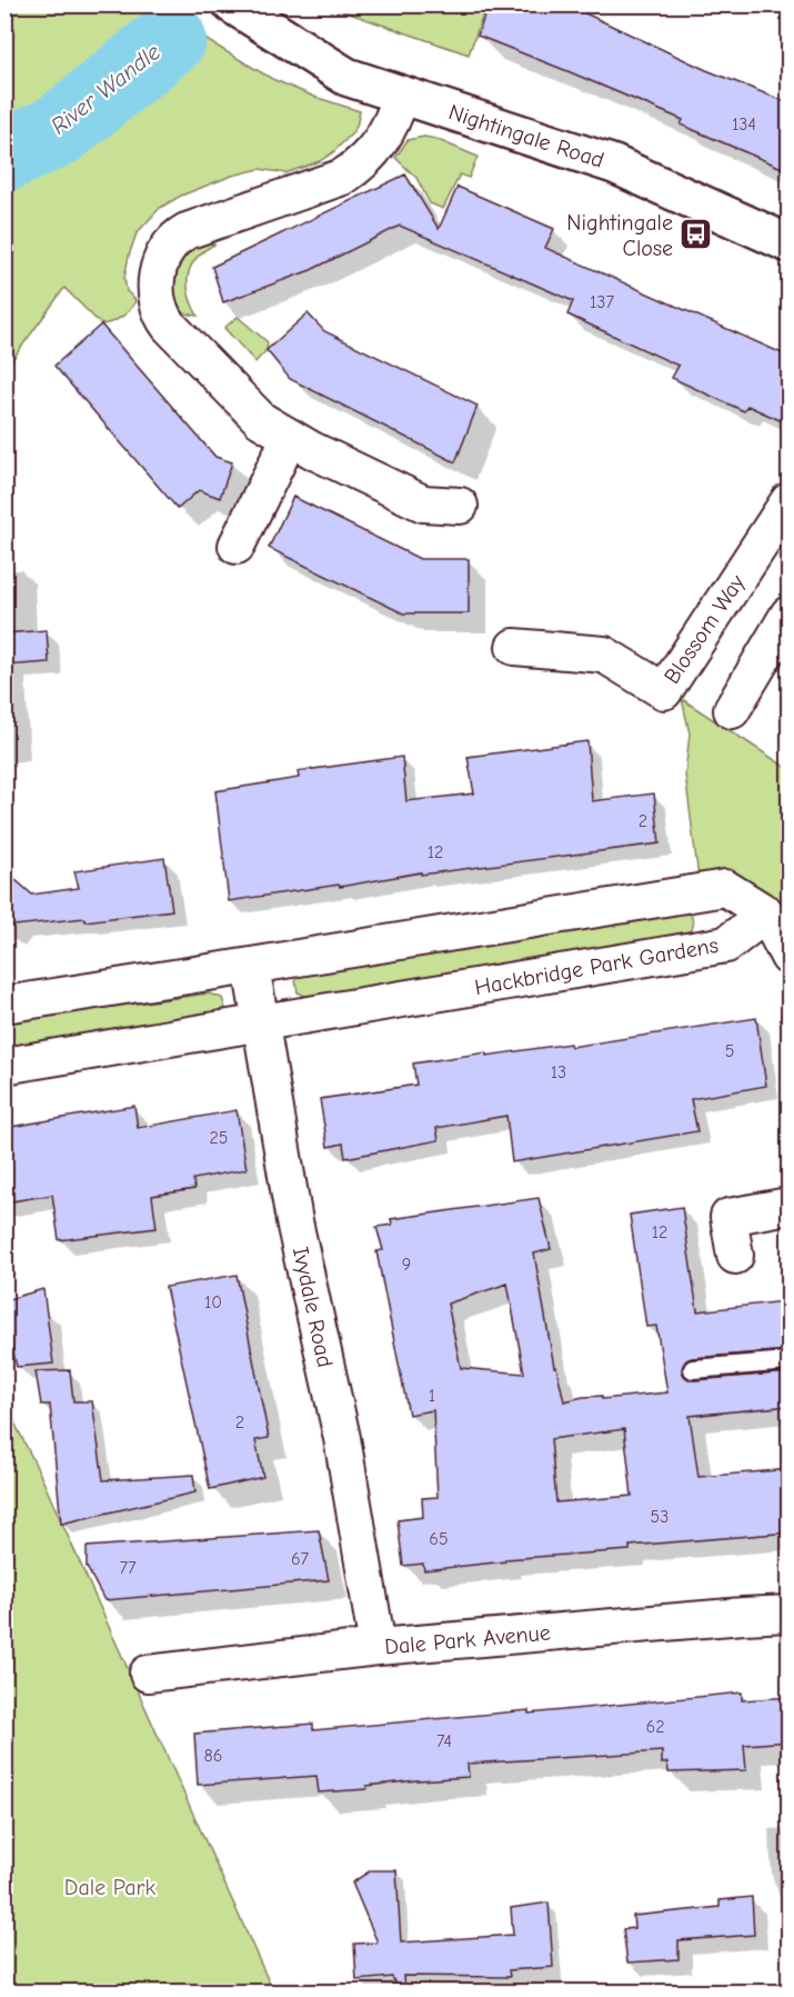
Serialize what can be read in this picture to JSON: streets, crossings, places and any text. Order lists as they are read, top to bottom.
{
  "streets": {
    "main road": ["Nightingale Road"],
    "street": [
      "Blossom Way",
      "Hackbridge Park Gardens",
      "Ivydale Road",
      "Dale Park Avenue"
    ]
  },
  "crossings": [
    ["Hackbridge Park Gardens", "Ivydale Road"],
    ["Ivydale Road", "Dale Park Avenue"]
  ],
  "water": ["River Wandle"],
  "parks": ["Dale Park"],
  "places": {
    "bus stop": ["Nightingale Close"]
  },
  "house_numbers": [
    "134",
    "137",
    "2",
    "12",
    "5",
    "13",
    "25",
    "12",
    "9",
    "10",
    "1",
    "2",
    "53",
    "65",
    "67",
    "77",
    "62",
    "74",
    "86"
  ]
}
